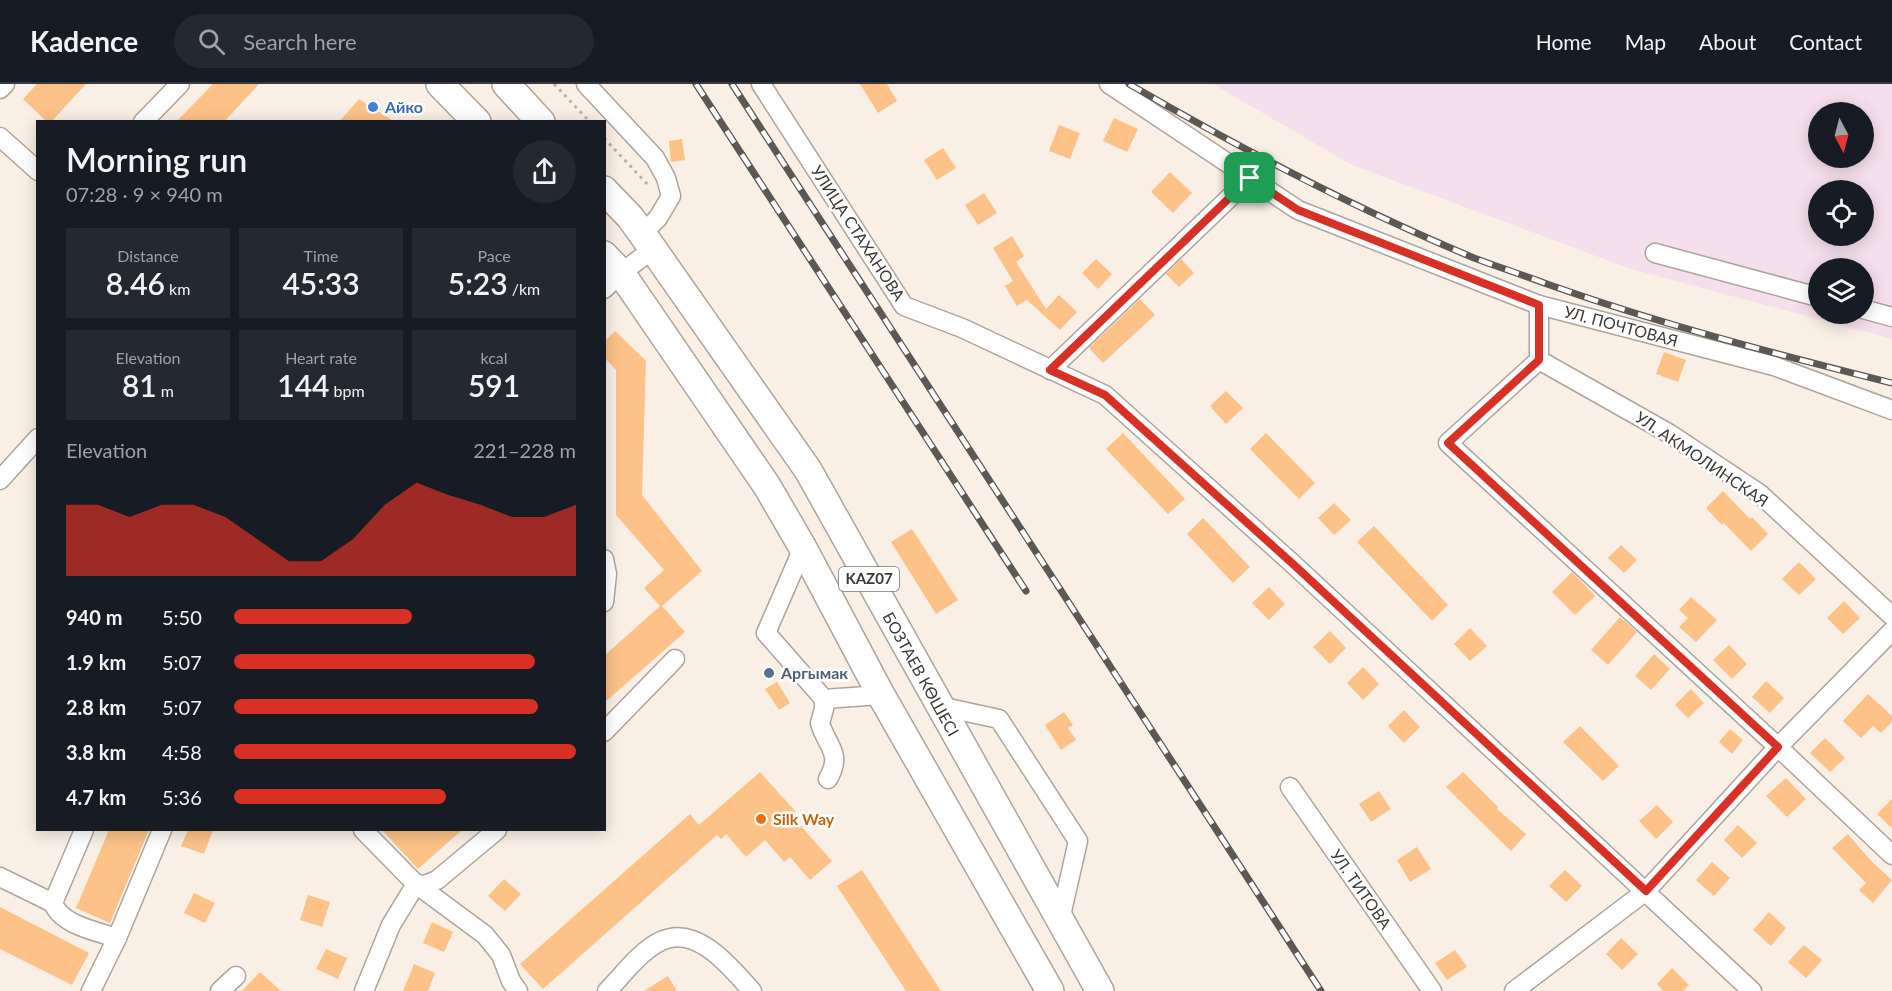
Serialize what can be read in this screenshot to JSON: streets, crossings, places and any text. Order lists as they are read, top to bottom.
{
  "streets": {
    "highway": ["KAZ07", "БОЗТАЕВ КӨШЕСІ"],
    "street": [
      "УЛИЦА СТАХАНОВА",
      "УЛ. ПОЧТОВАЯ",
      "УЛ. АКМОЛИНСКАЯ",
      "УЛ. ТИТОВА"
    ]
  },
  "places": ["Айко", "Аргымак", "Silk Way"],
  "north": "bottom",
  "page": {
    "header": "Kadence",
    "search": "Search here",
    "nav": [
      "Home",
      "Map",
      "About",
      "Contact"
    ],
    "heading": ["Morning run", "07:28 · 9 × 940 m"],
    "stats": [
      ["Distance", "8.46 km"],
      ["Time", "45:33"],
      ["Pace", "5:23 /km"],
      ["Elevation", "81 m"],
      ["Heart rate", "144 bpm"],
      ["kcal", "591"]
    ],
    "chart": ["Elevation", "221–228 m"],
    "list": [
      {
        "name": "940 m",
        "note": "5:50"
      },
      {
        "name": "1.9 km",
        "note": "5:07"
      },
      {
        "name": "2.8 km",
        "note": "5:07"
      },
      {
        "name": "3.8 km",
        "note": "4:58"
      },
      {
        "name": "4.7 km",
        "note": "5:36"
      }
    ]
  }
}
